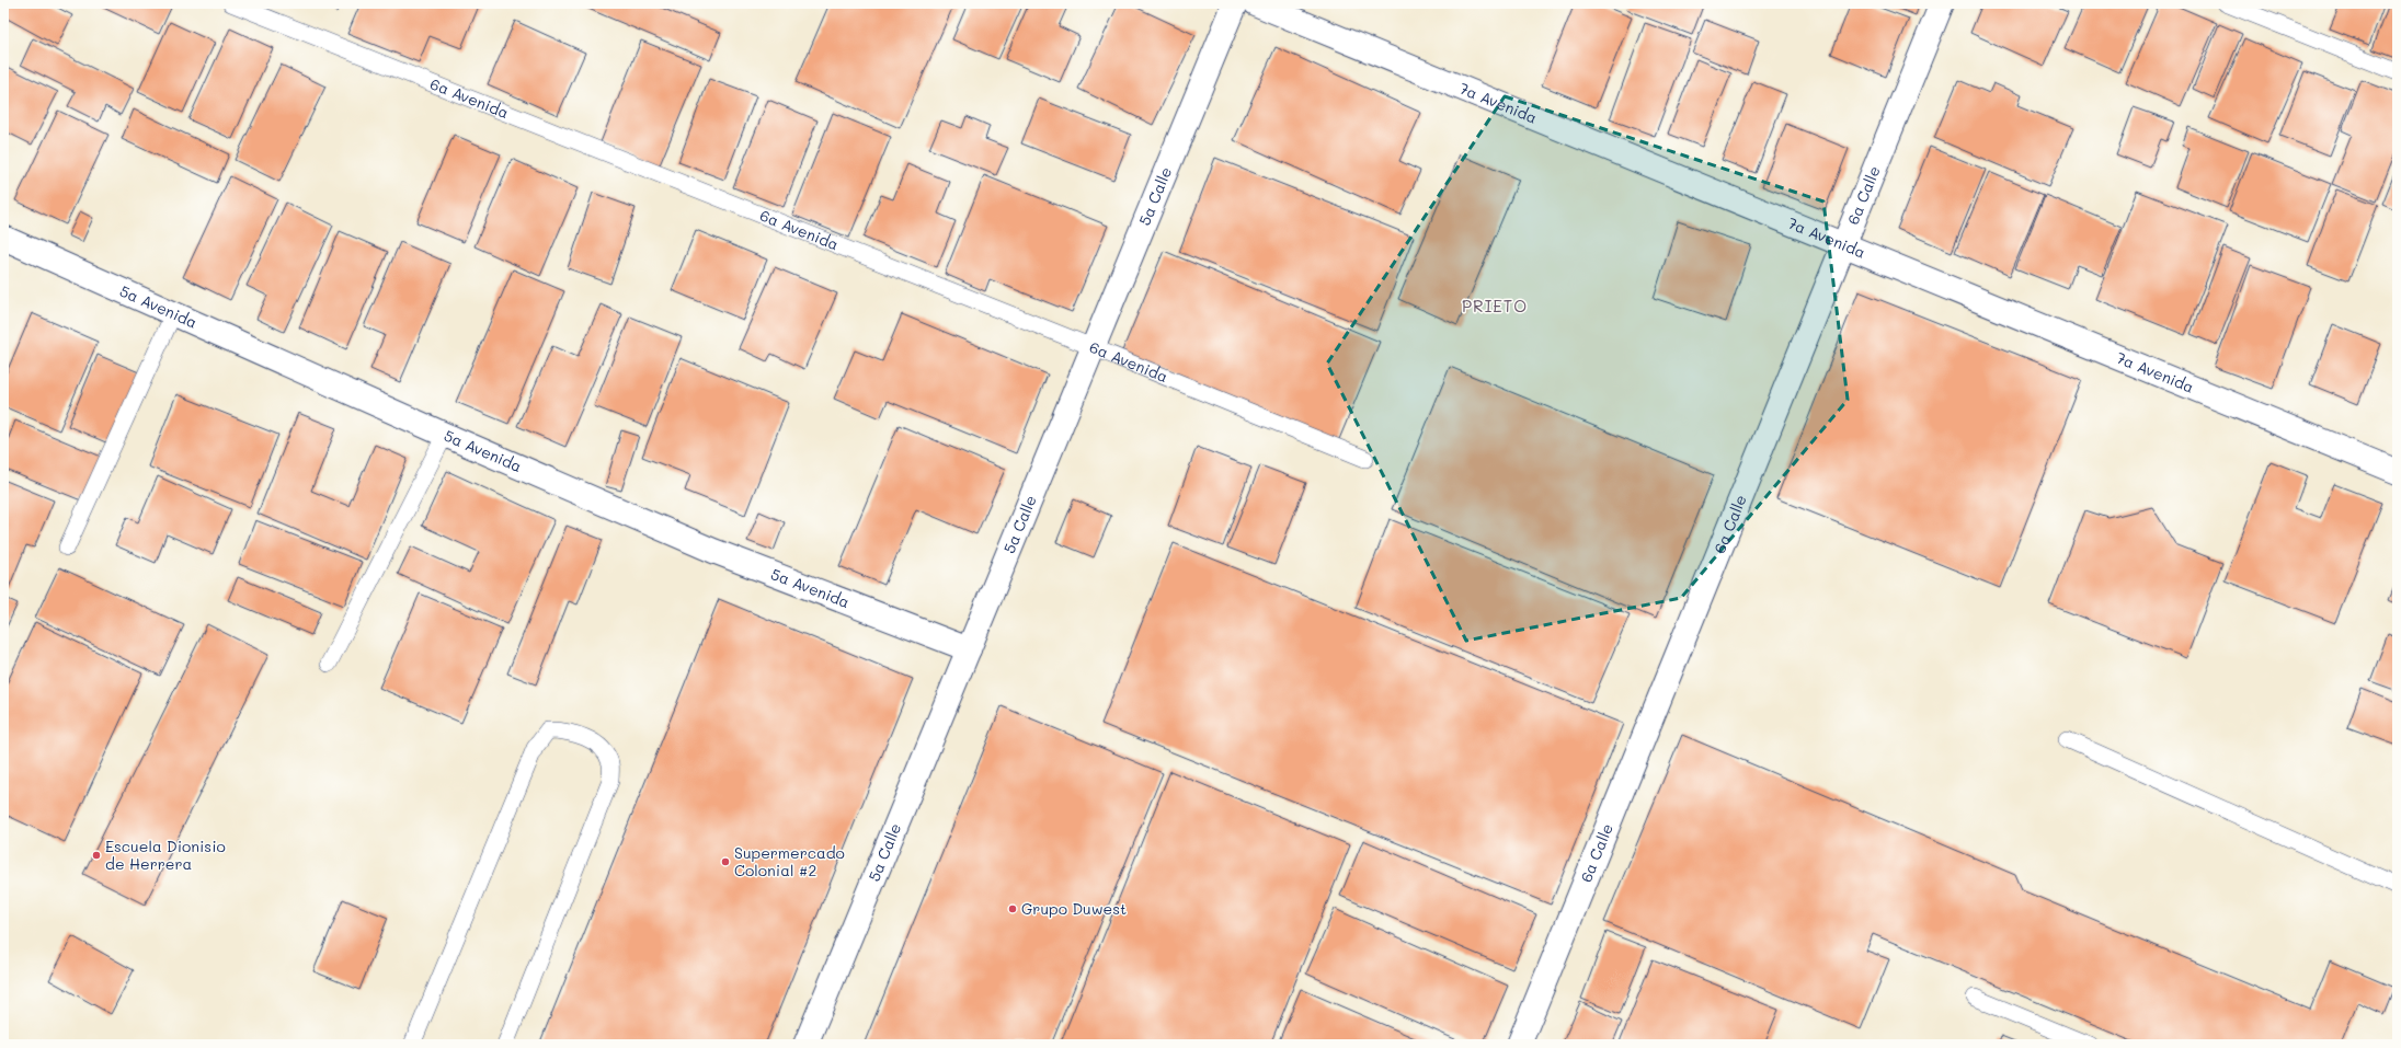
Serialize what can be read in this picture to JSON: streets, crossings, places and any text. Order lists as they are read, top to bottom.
{
  "streets": {
    "street": [
      "7a Avenida",
      "6a Calle",
      "5a Calle",
      "5a Avenida"
    ],
    "lane": ["6a Avenida"]
  },
  "crossings": [
    ["6a Avenida", "5a Calle"],
    ["7a Avenida", "6a Calle"],
    ["5a Calle", "5a Avenida"]
  ],
  "districts": ["PRIETO"],
  "places": ["Escuela Dionisio de Herrera", "Supermercado Colonial #2", "Grupo Duwest"]
}
